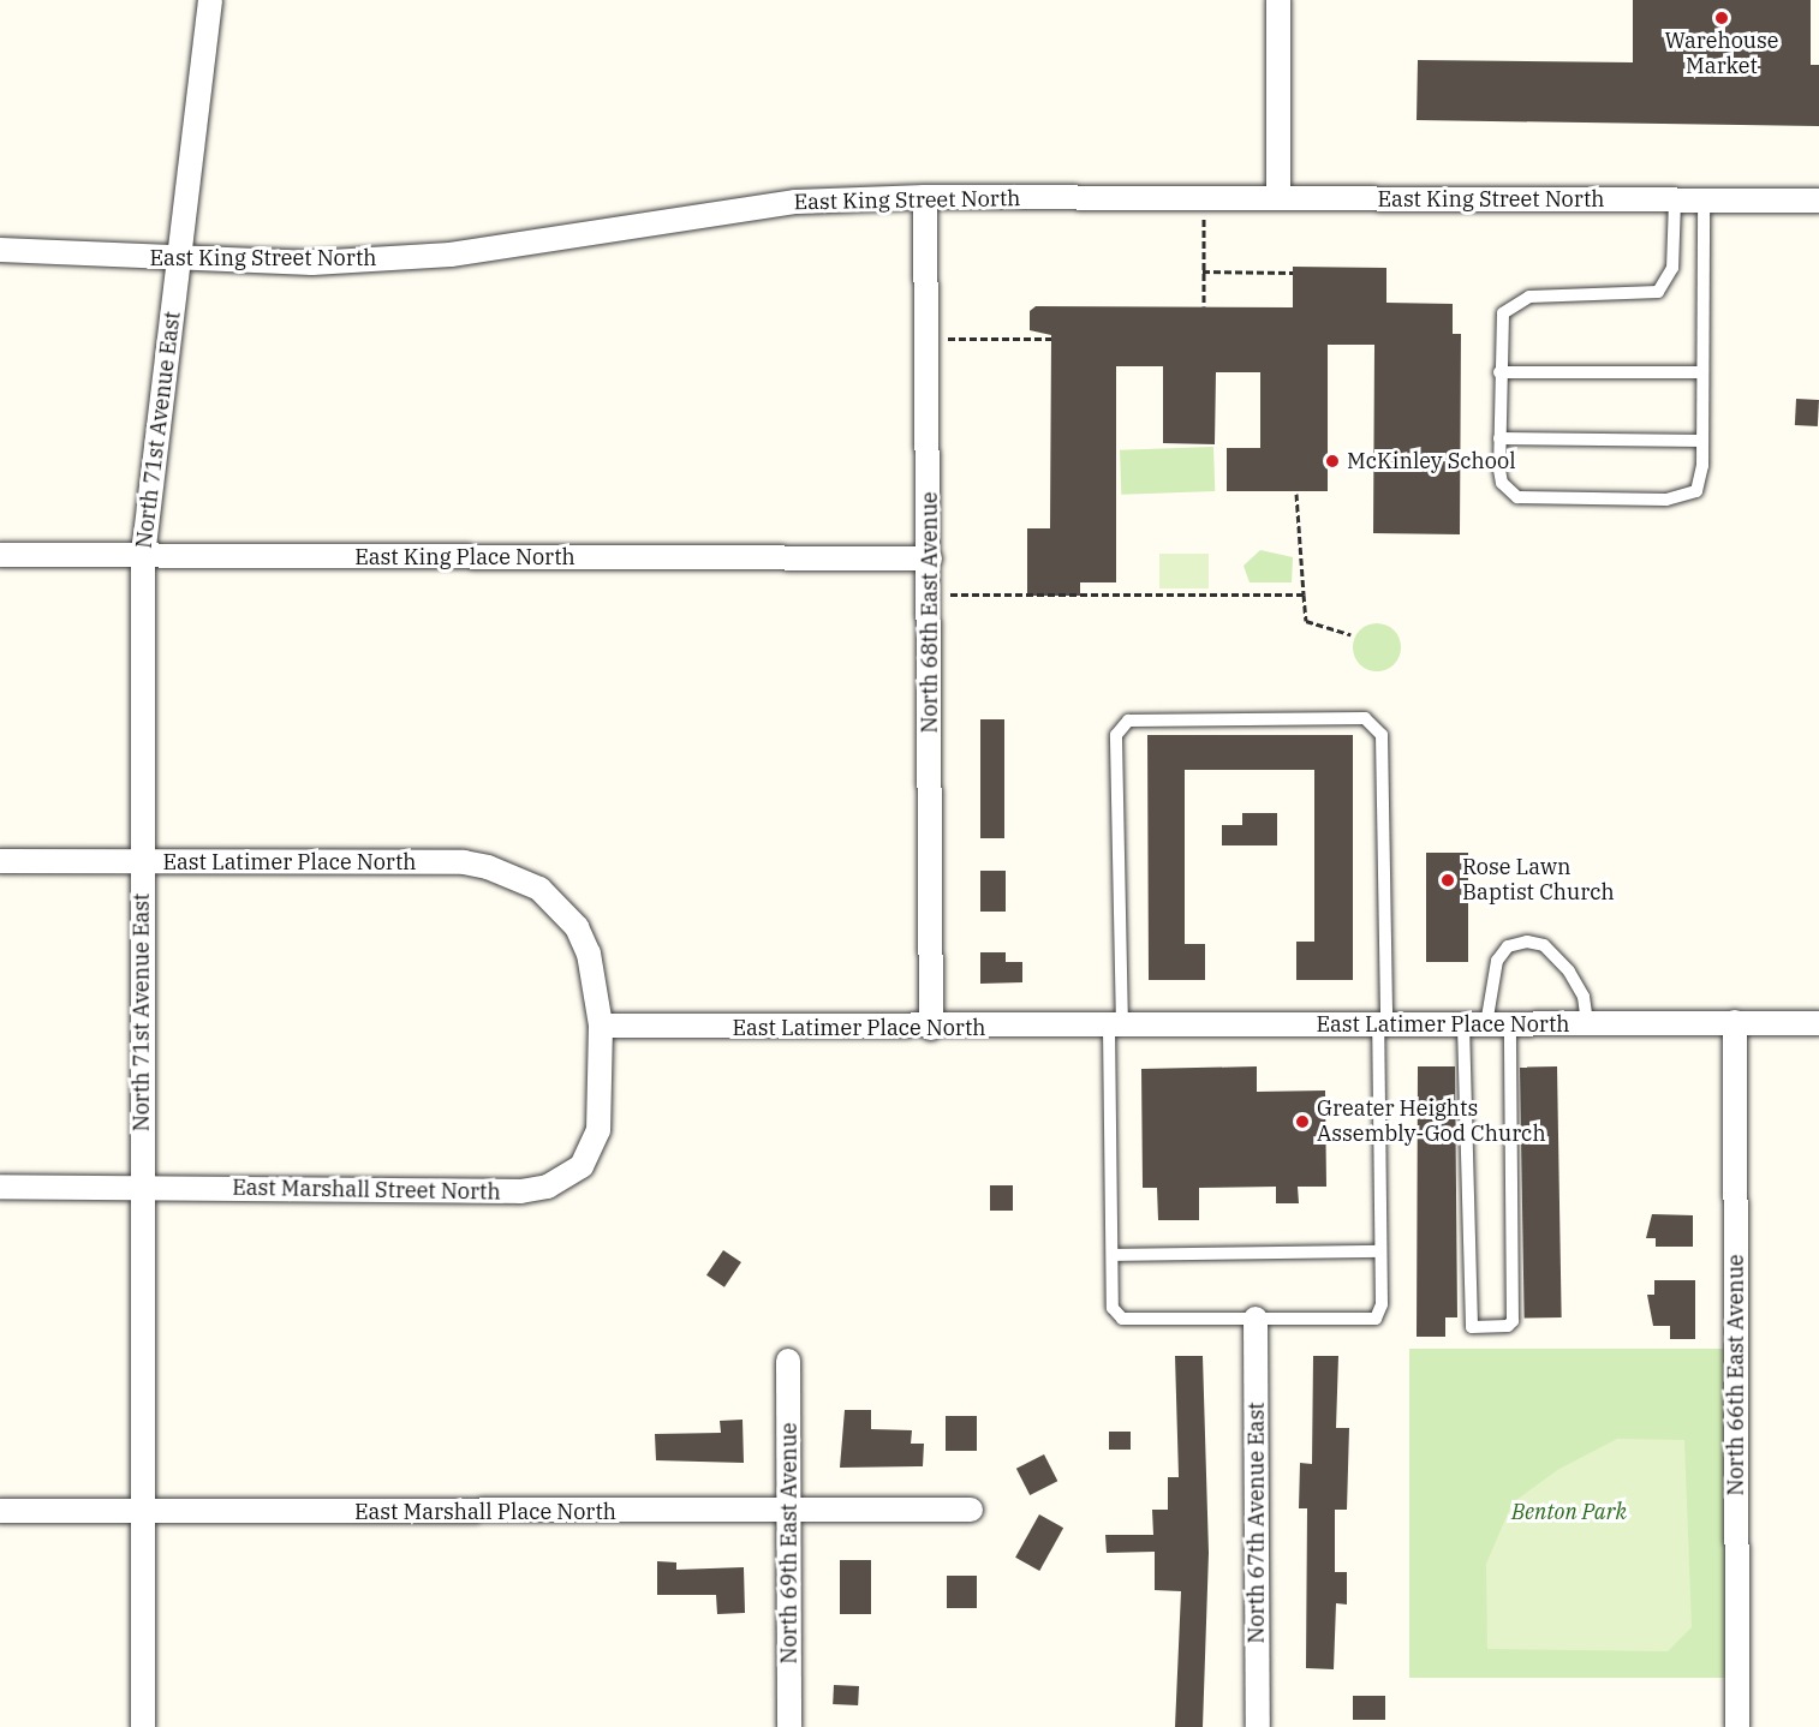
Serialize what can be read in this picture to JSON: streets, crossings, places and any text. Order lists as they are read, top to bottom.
{
  "streets": {
    "street": [
      "East King Street North",
      "North 71st Avenue East",
      "East King Place North",
      "North 68th East Avenue",
      "East Latimer Place North",
      "East Marshall Street North",
      "North 66th East Avenue",
      "East Marshall Place North",
      "North 67th Avenue East",
      "North 69th East Avenue"
    ]
  },
  "crossings": [
    ["East King Street North", "North 71st Avenue East"],
    ["East King Street North", "North 68th East Avenue"],
    ["North 71st Avenue East", "East King Place North"],
    ["North 71st Avenue East", "East Latimer Place North"],
    ["North 71st Avenue East", "East Marshall Street North"],
    ["North 71st Avenue East", "East Marshall Place North"],
    ["East King Place North", "North 68th East Avenue"],
    ["North 68th East Avenue", "East Latimer Place North"],
    ["East Latimer Place North", "East Marshall Street North"],
    ["East Latimer Place North", "North 66th East Avenue"],
    ["East Marshall Place North", "North 69th East Avenue"]
  ],
  "parks": ["Benton Park"],
  "places": [
    "Warehouse Market",
    "McKinley School",
    "Rose Lawn Baptist Church",
    "Greater Heights Assembly-God Church"
  ]
}
